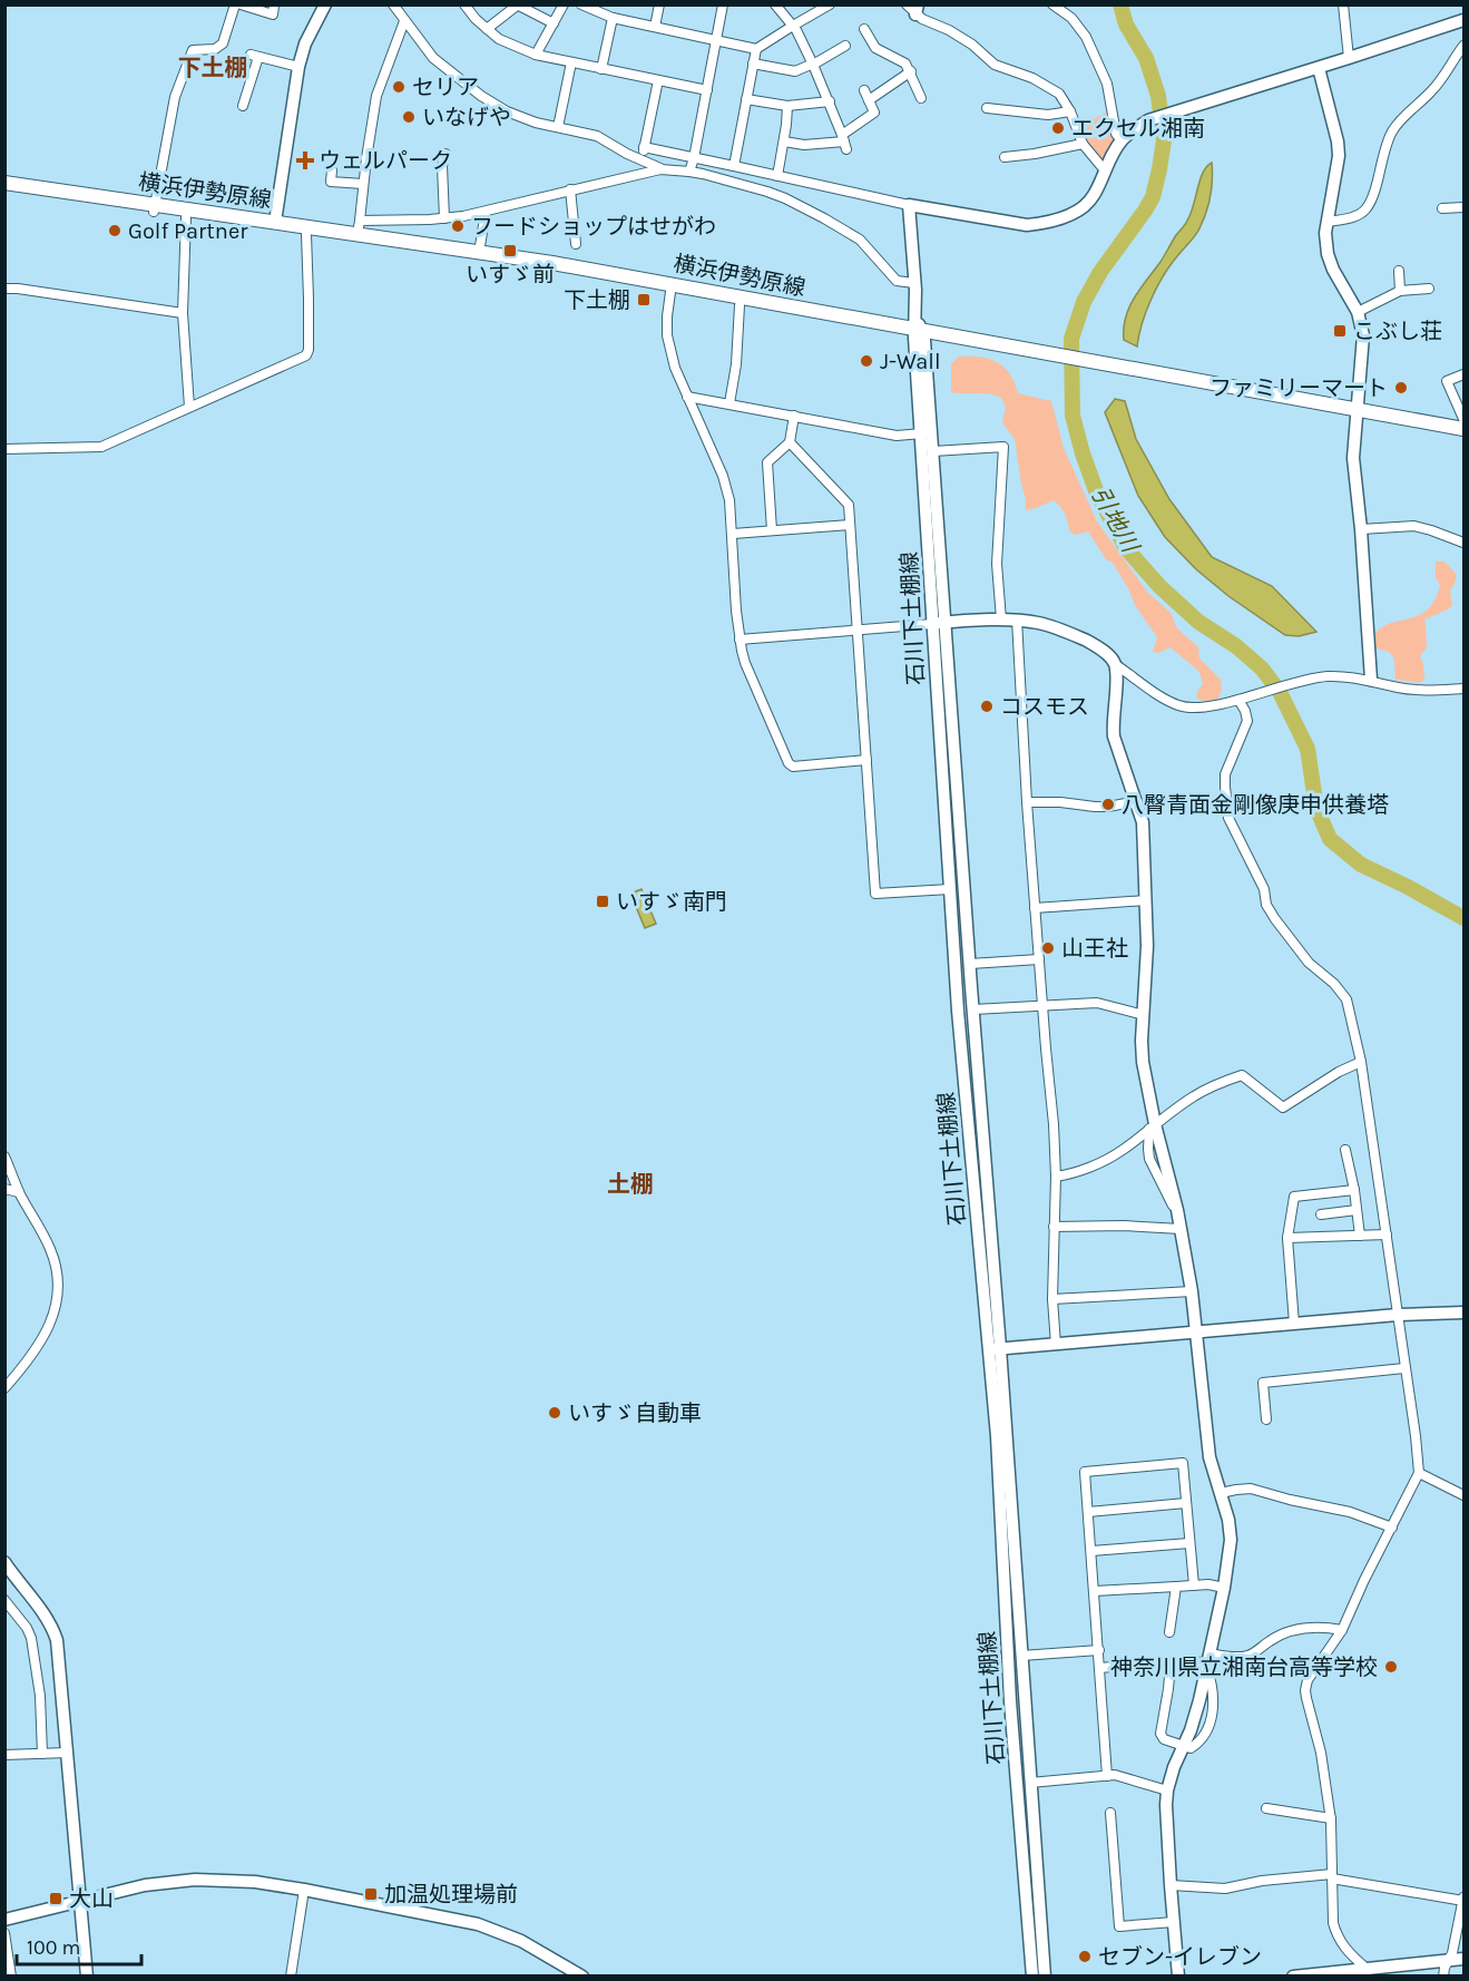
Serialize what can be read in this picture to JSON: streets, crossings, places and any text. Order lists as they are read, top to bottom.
{
  "streets": {
    "main road": ["横浜伊勢原線"],
    "street": ["石川下土棚線"]
  },
  "crossings": [
    ["横浜伊勢原線", "石川下土棚線"]
  ],
  "districts": ["下土棚", "土棚"],
  "water": ["引地川"],
  "places": {
    "other": [
      "セリア",
      "いなげや",
      "エクセル湘南",
      "フードショップはせがわ",
      "Golf Partner",
      "J-Wall",
      "ファミリーマート",
      "コスモス",
      "八臀青面金剛像庚申供養塔",
      "山王社",
      "いすゞ自動車",
      "神奈川県立湘南台高等学校",
      "セブン-イレブン"
    ],
    "health": ["ウェルパーク"],
    "transit": [
      "いすゞ前",
      "下土棚",
      "こぶし荘",
      "いすゞ南門",
      "加温処理場前",
      "大山"
    ]
  },
  "scale_bar": "100 m"
}
